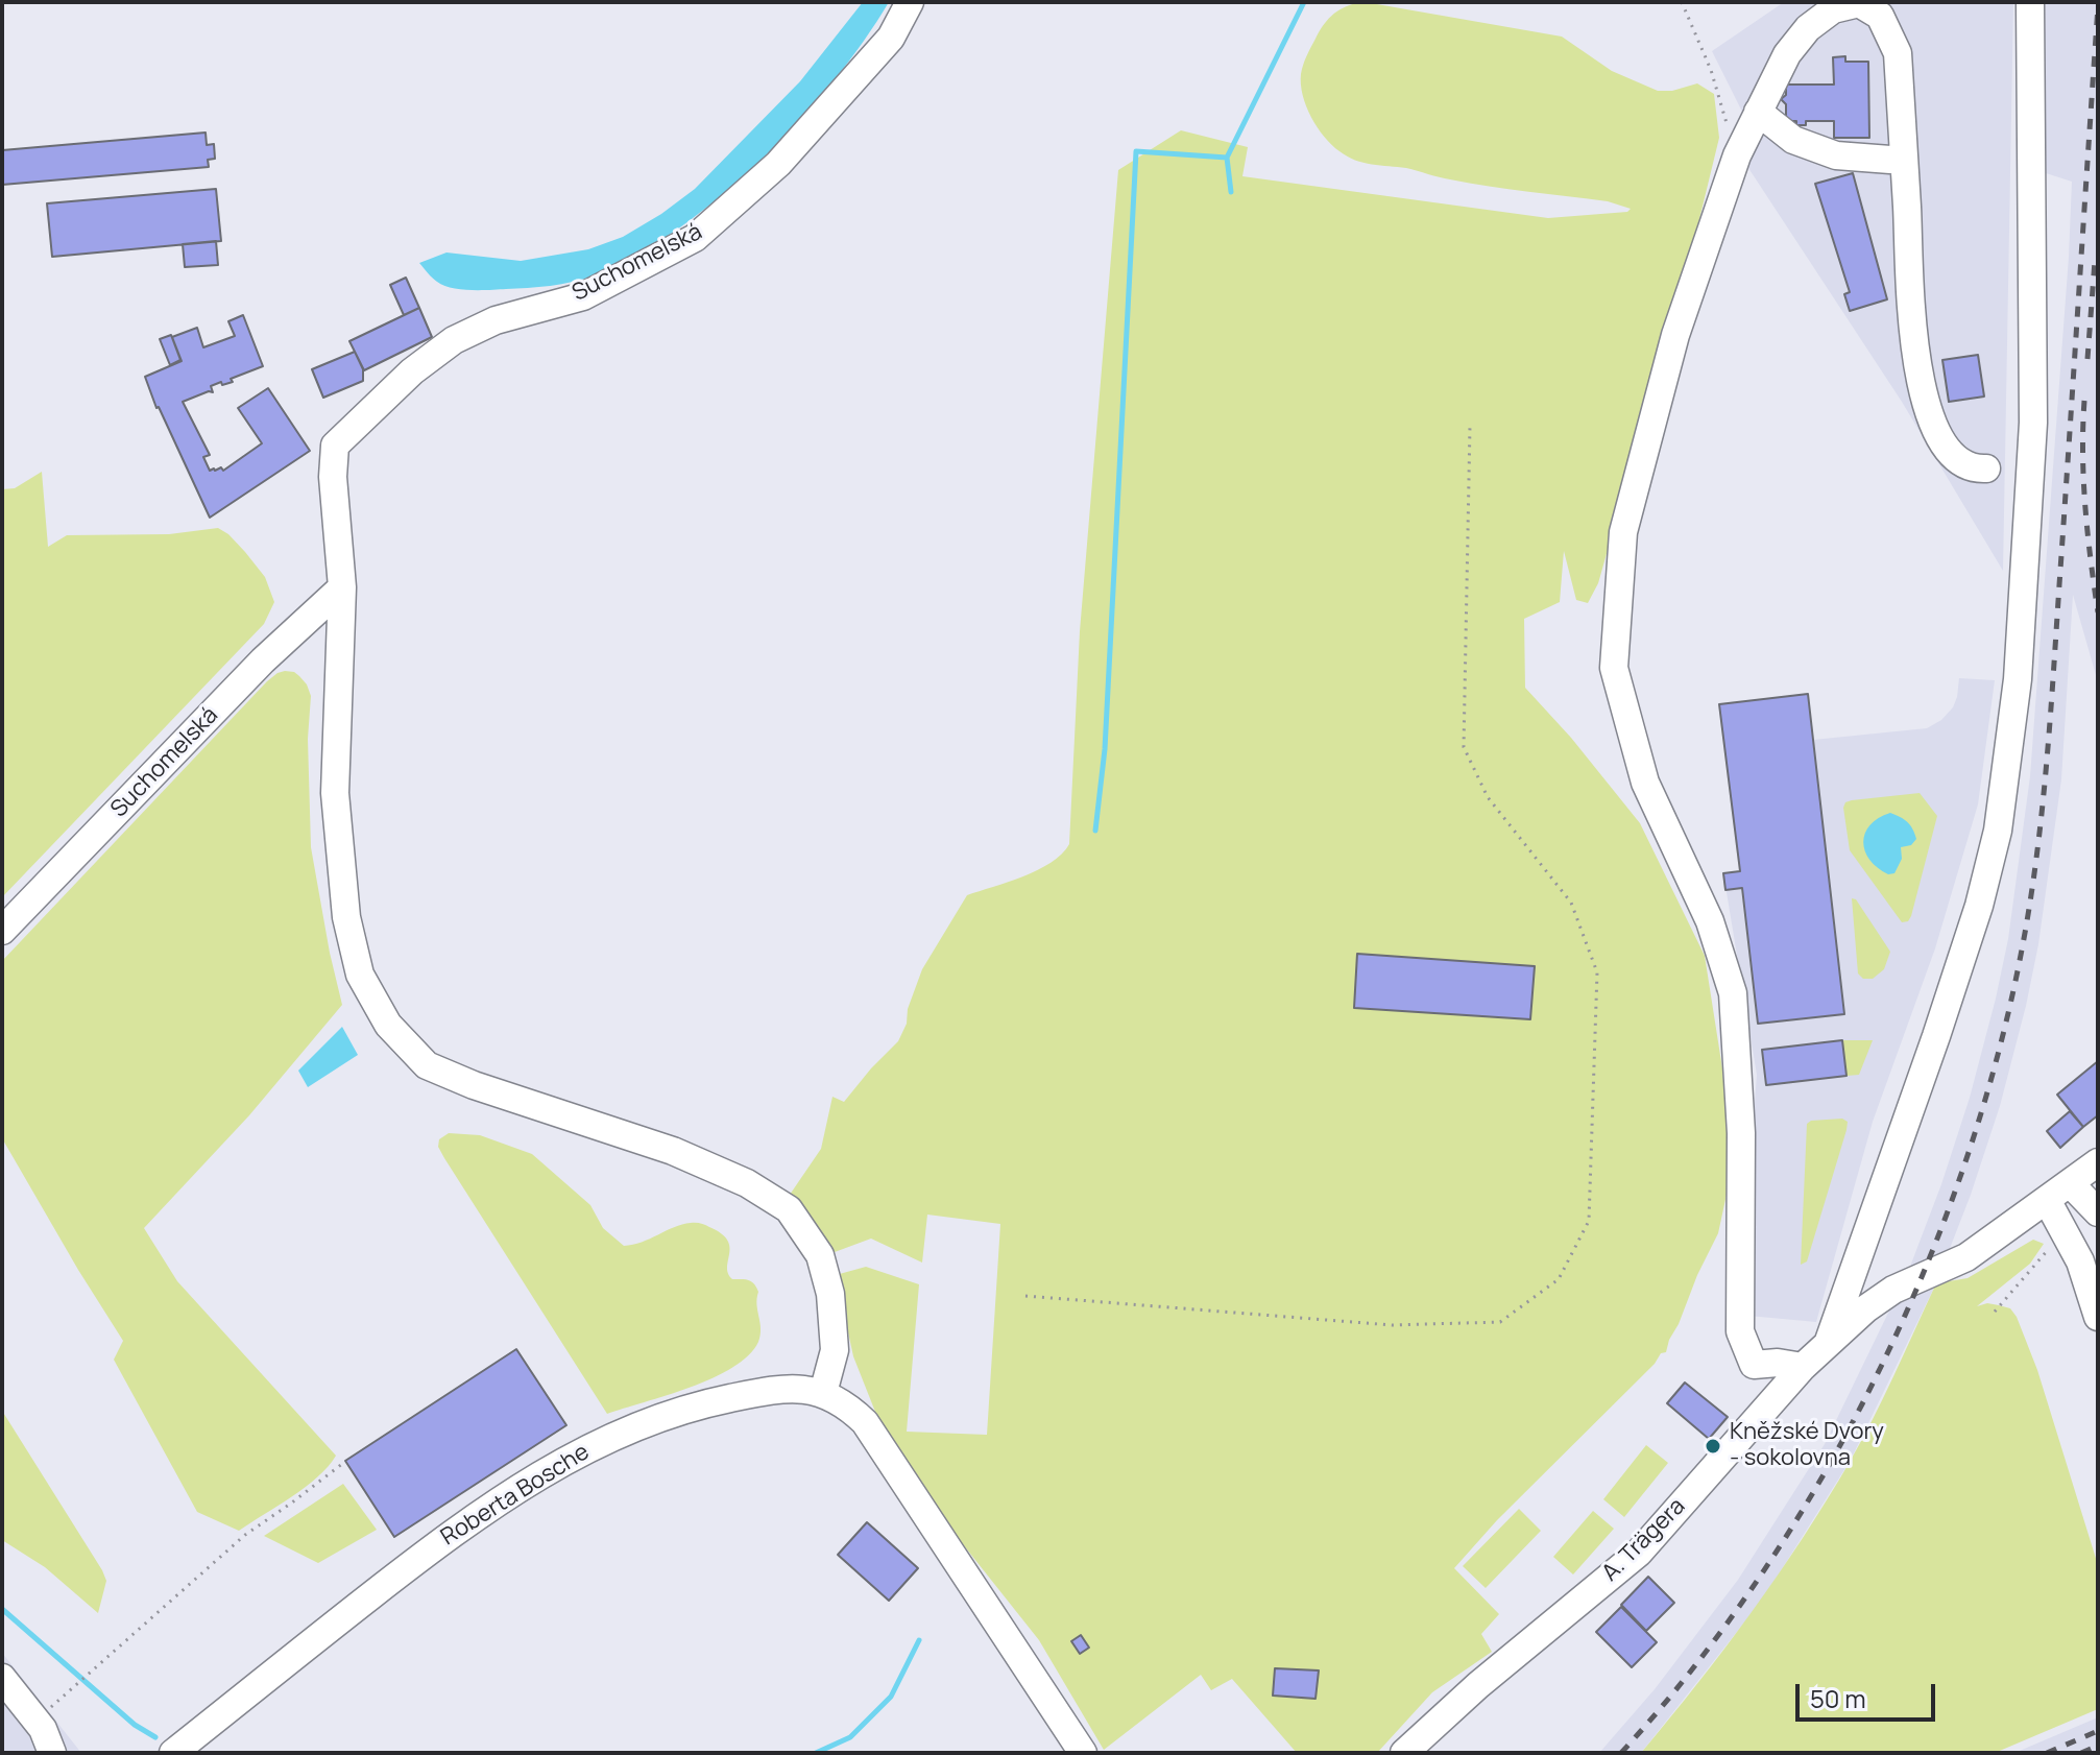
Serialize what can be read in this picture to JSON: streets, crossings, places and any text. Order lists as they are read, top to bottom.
{
  "streets": {
    "street": ["Suchomelská", "Roberta Bosche", "A. Trägera"]
  },
  "places": ["Kněžské Dvory - sokolovna"],
  "scale_bar": "50 m"
}
